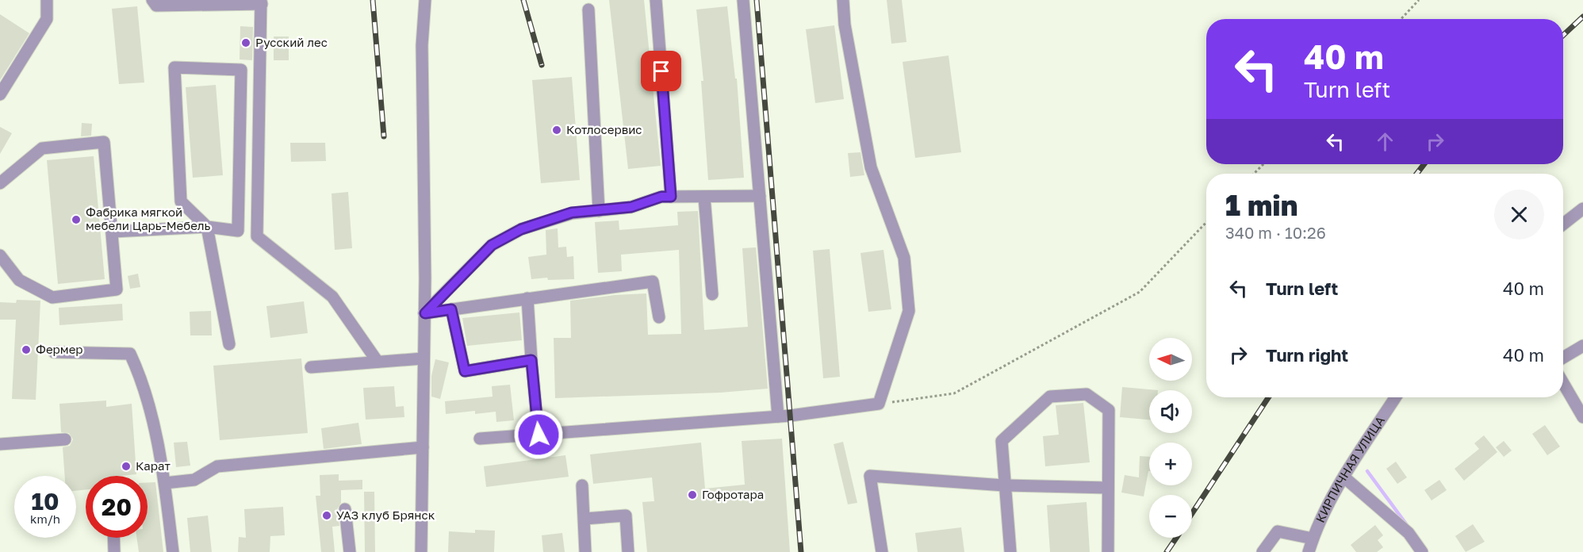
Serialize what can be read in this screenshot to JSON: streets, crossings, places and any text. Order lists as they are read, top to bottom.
{
  "streets": {
    "street": ["КИРПИЧНАЯ УЛИЦА"]
  },
  "places": [
    "Русский лес",
    "Котлосервис",
    "Фабрика мягкой мебели Царь-Мебель",
    "Фермер",
    "Карат",
    "Гофротара",
    "УАЗ клуб Брянск"
  ],
  "north": "left",
  "page": {
    "turn": ["40 m", "Turn left"],
    "heading": ["1 min", "340 m · 10:26"],
    "list": [
      {
        "name": "Turn left",
        "value": "40 m"
      },
      {
        "name": "Turn right",
        "value": "40 m"
      }
    ],
    "map_buttons": ["+", "−"],
    "speed": "10 km/h",
    "limit": "20"
  }
}
